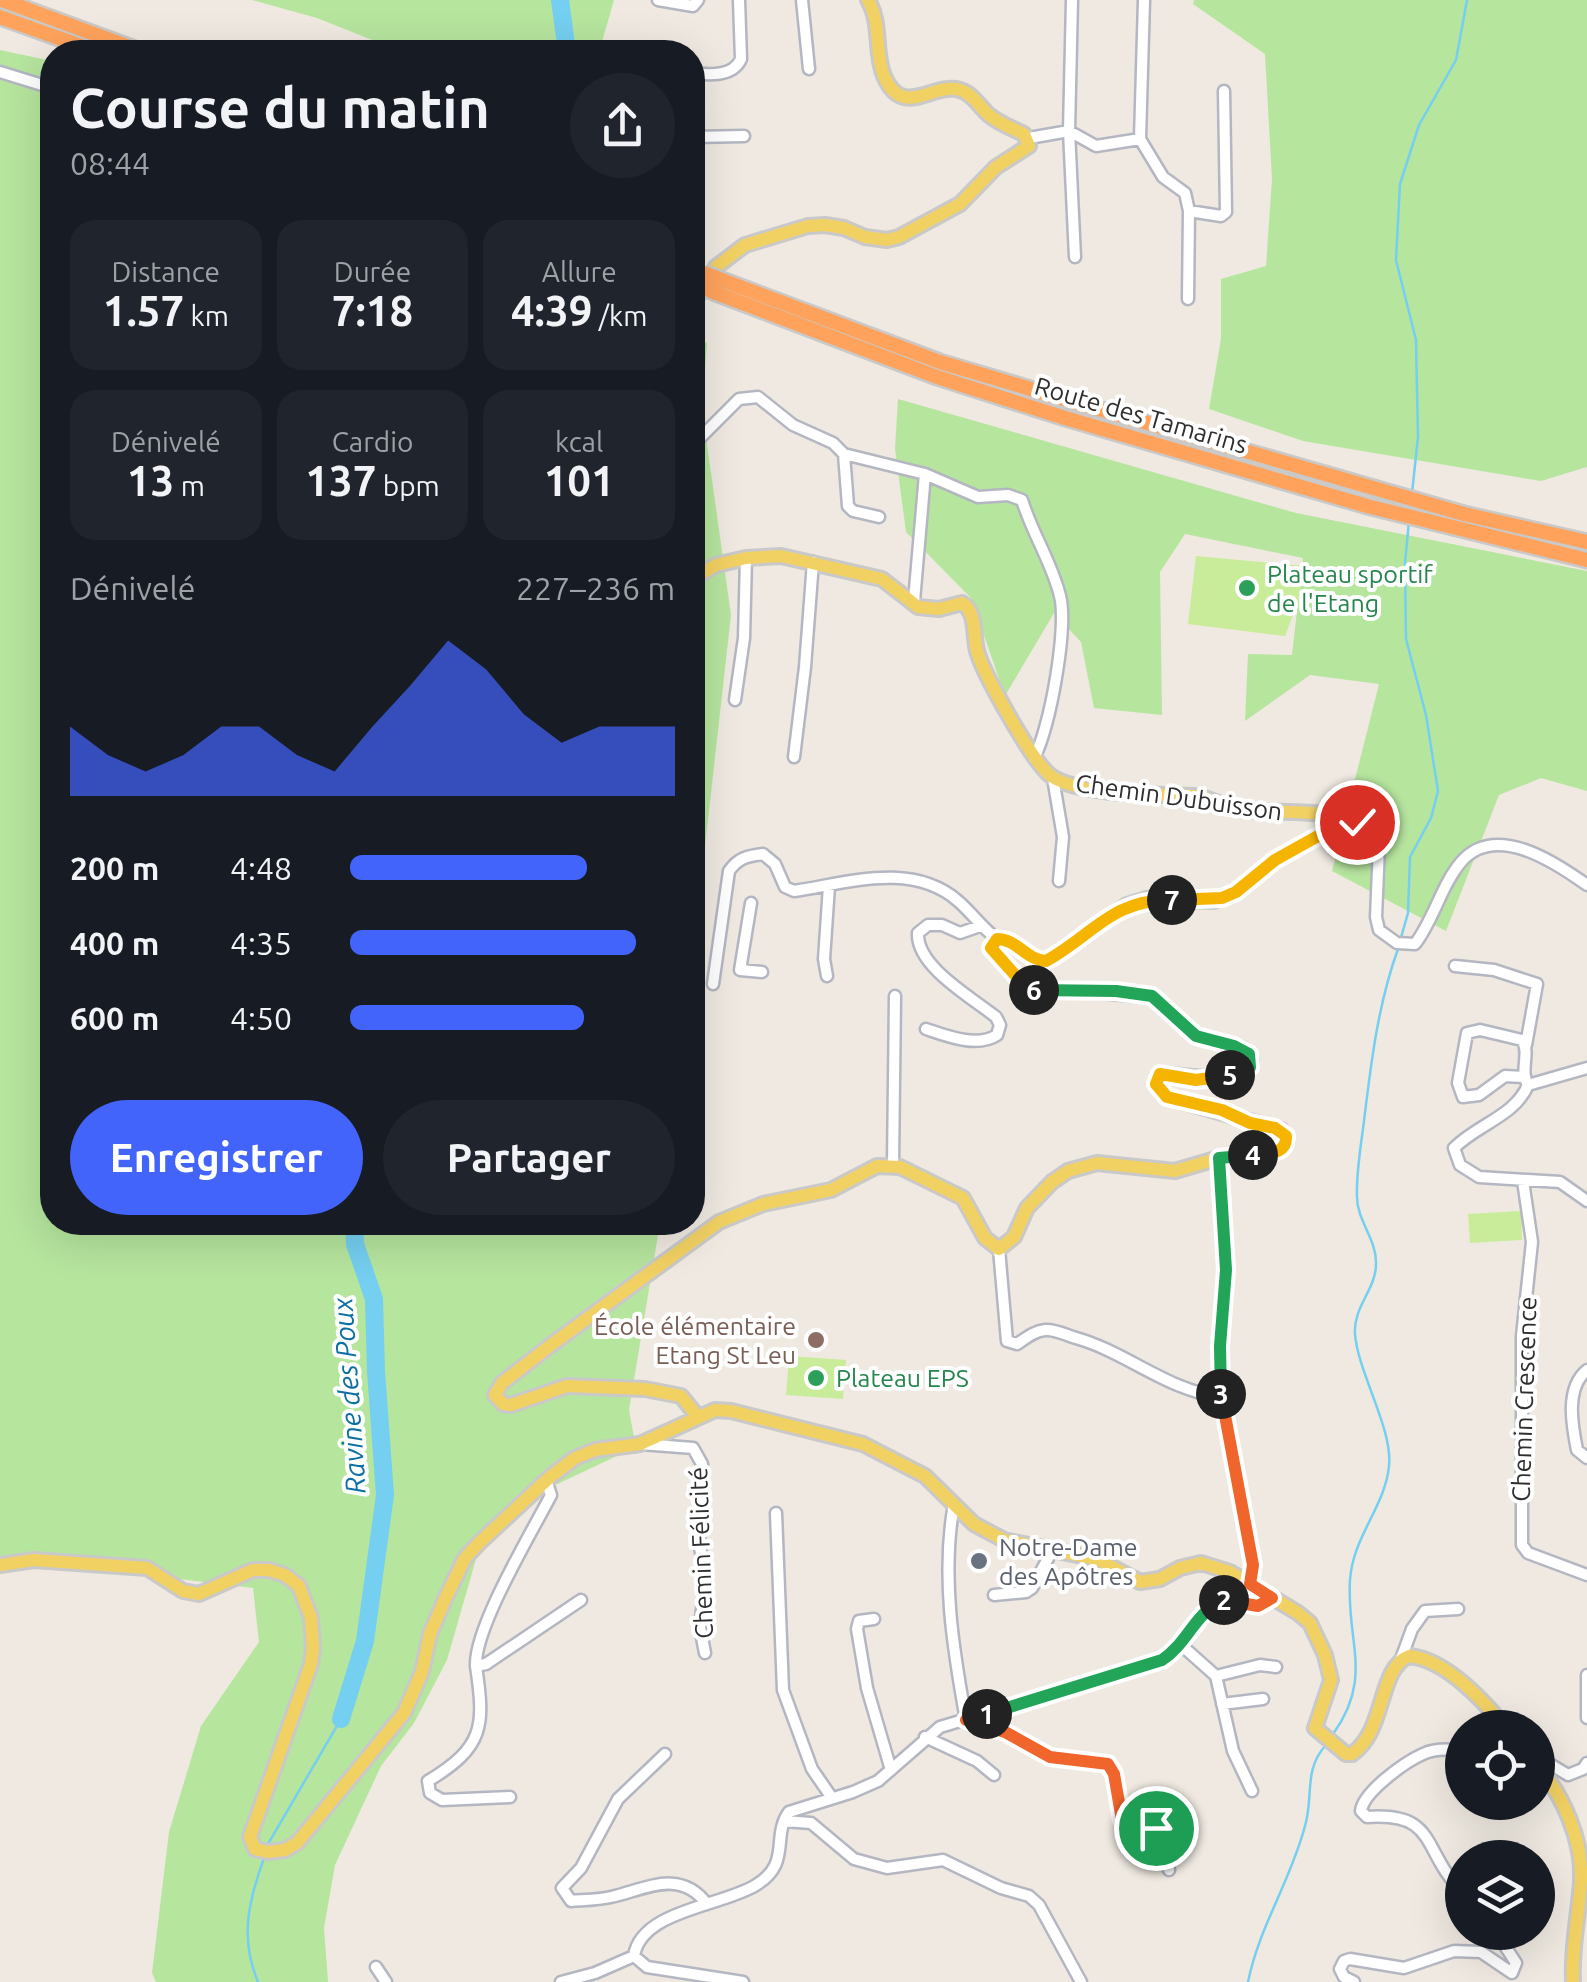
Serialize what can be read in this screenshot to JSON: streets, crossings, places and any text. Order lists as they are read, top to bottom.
{
  "streets": {
    "highway": ["Route des Tamarins"],
    "main road": ["Chemin Dubuisson"],
    "street": ["Chemin Crescence", "Chemin Félicité"]
  },
  "water": ["Ravine des Poux"],
  "places": [
    "Plateau sportif de l'Etang",
    "École élémentaire Etang St Leu",
    "Plateau EPS",
    "Notre-Dame des Apôtres"
  ],
  "page": {
    "heading": ["Course du matin", "08:44"],
    "stats": [
      ["Distance", "1.57 km"],
      ["Durée", "7:18"],
      ["Allure", "4:39 /km"],
      ["Dénivelé", "13 m"],
      ["Cardio", "137 bpm"],
      ["kcal", "101"]
    ],
    "chart": ["Dénivelé", "227–236 m"],
    "list": [
      {
        "name": "200 m",
        "note": "4:48"
      },
      {
        "name": "400 m",
        "note": "4:35"
      },
      {
        "name": "600 m",
        "note": "4:50"
      }
    ],
    "pins": [
      "7",
      "6",
      "5",
      "4",
      "3",
      "2",
      "1"
    ],
    "buttons": ["Enregistrer", "Partager"]
  }
}
